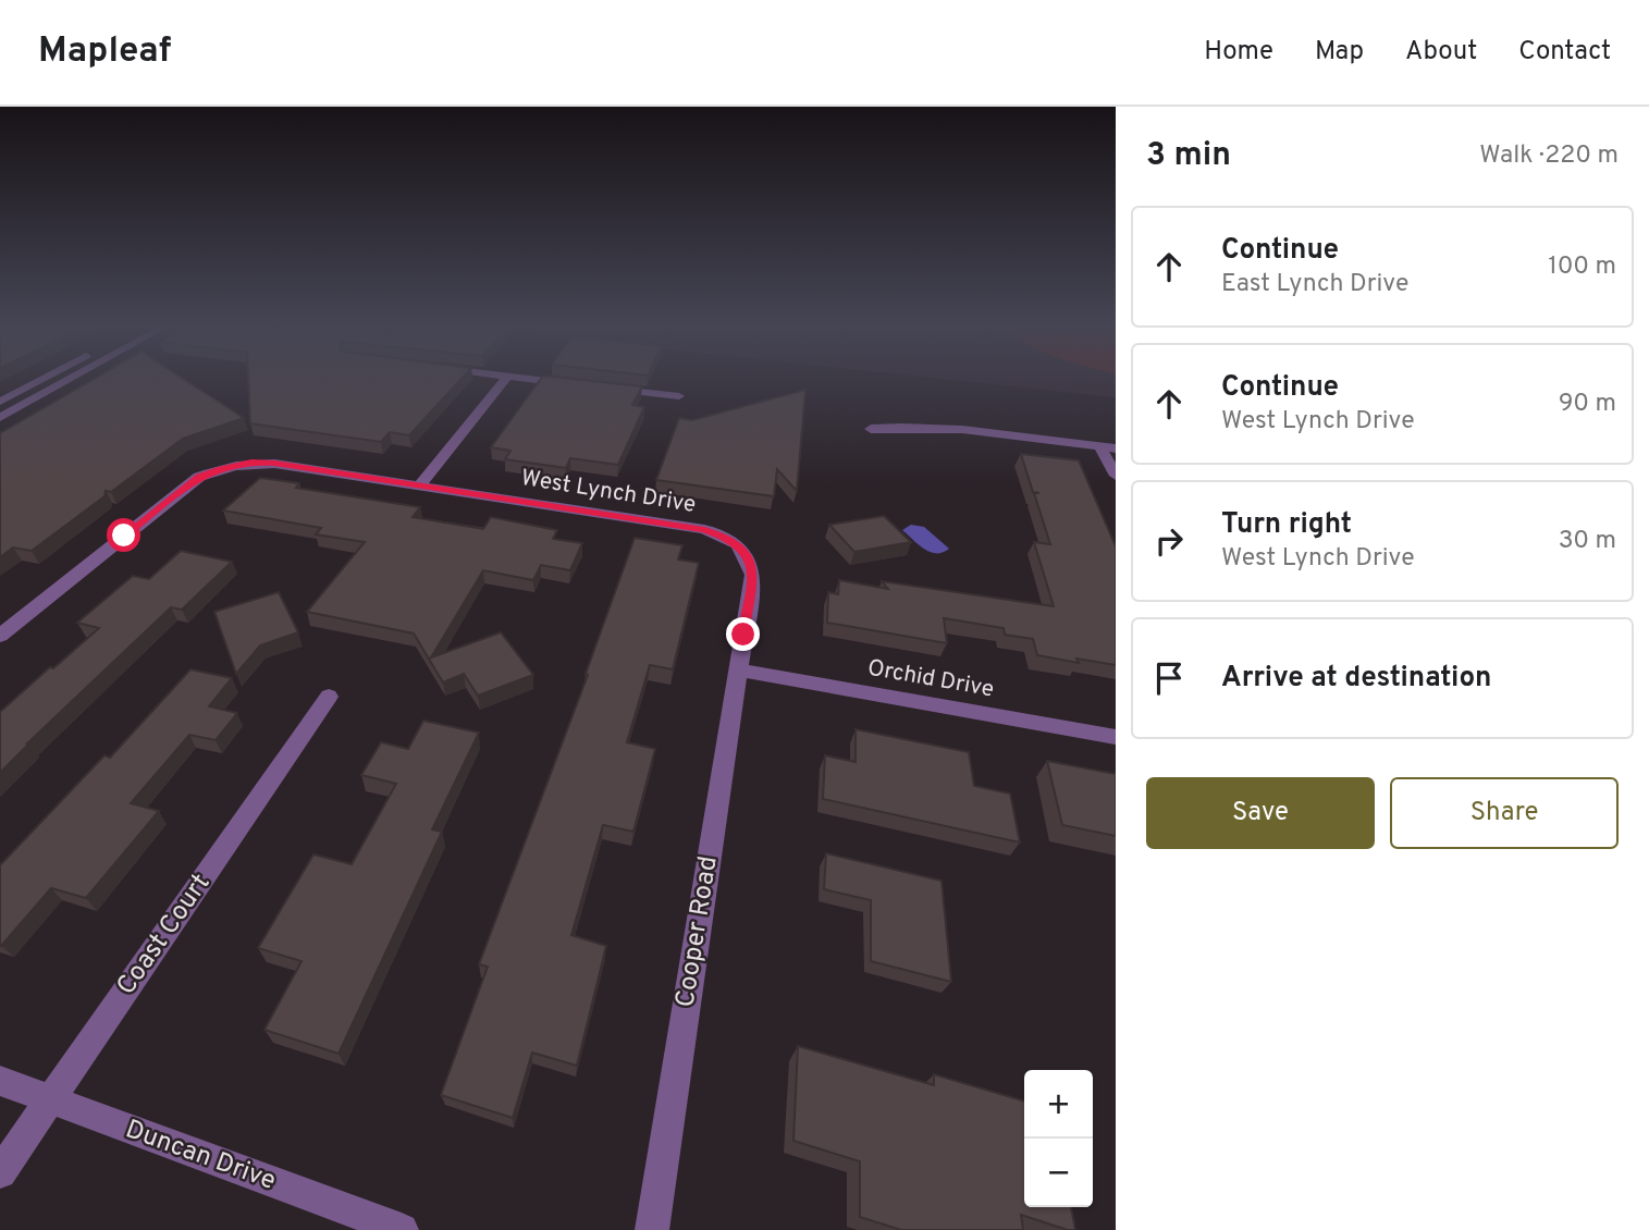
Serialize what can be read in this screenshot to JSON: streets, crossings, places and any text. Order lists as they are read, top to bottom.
{
  "streets": {
    "street": [
      "West Lynch Drive",
      "Orchid Drive",
      "Cooper Road",
      "Coast Court",
      "Duncan Drive"
    ]
  },
  "crossings": [
    ["West Lynch Drive", "Cooper Road"],
    ["Orchid Drive", "Cooper Road"],
    ["Coast Court", "Duncan Drive"]
  ],
  "page": {
    "header": "Mapleaf",
    "nav": [
      "Home",
      "Map",
      "About",
      "Contact"
    ],
    "heading": ["3 min", "Walk · 220 m"],
    "list": [
      ["Continue", "East Lynch Drive", "100 m"],
      ["Continue", "West Lynch Drive", "90 m"],
      ["Turn right", "West Lynch Drive", "30 m"],
      "Arrive at destination"
    ],
    "buttons": ["Save", "Share"],
    "map_buttons": ["+", "−"]
  }
}
